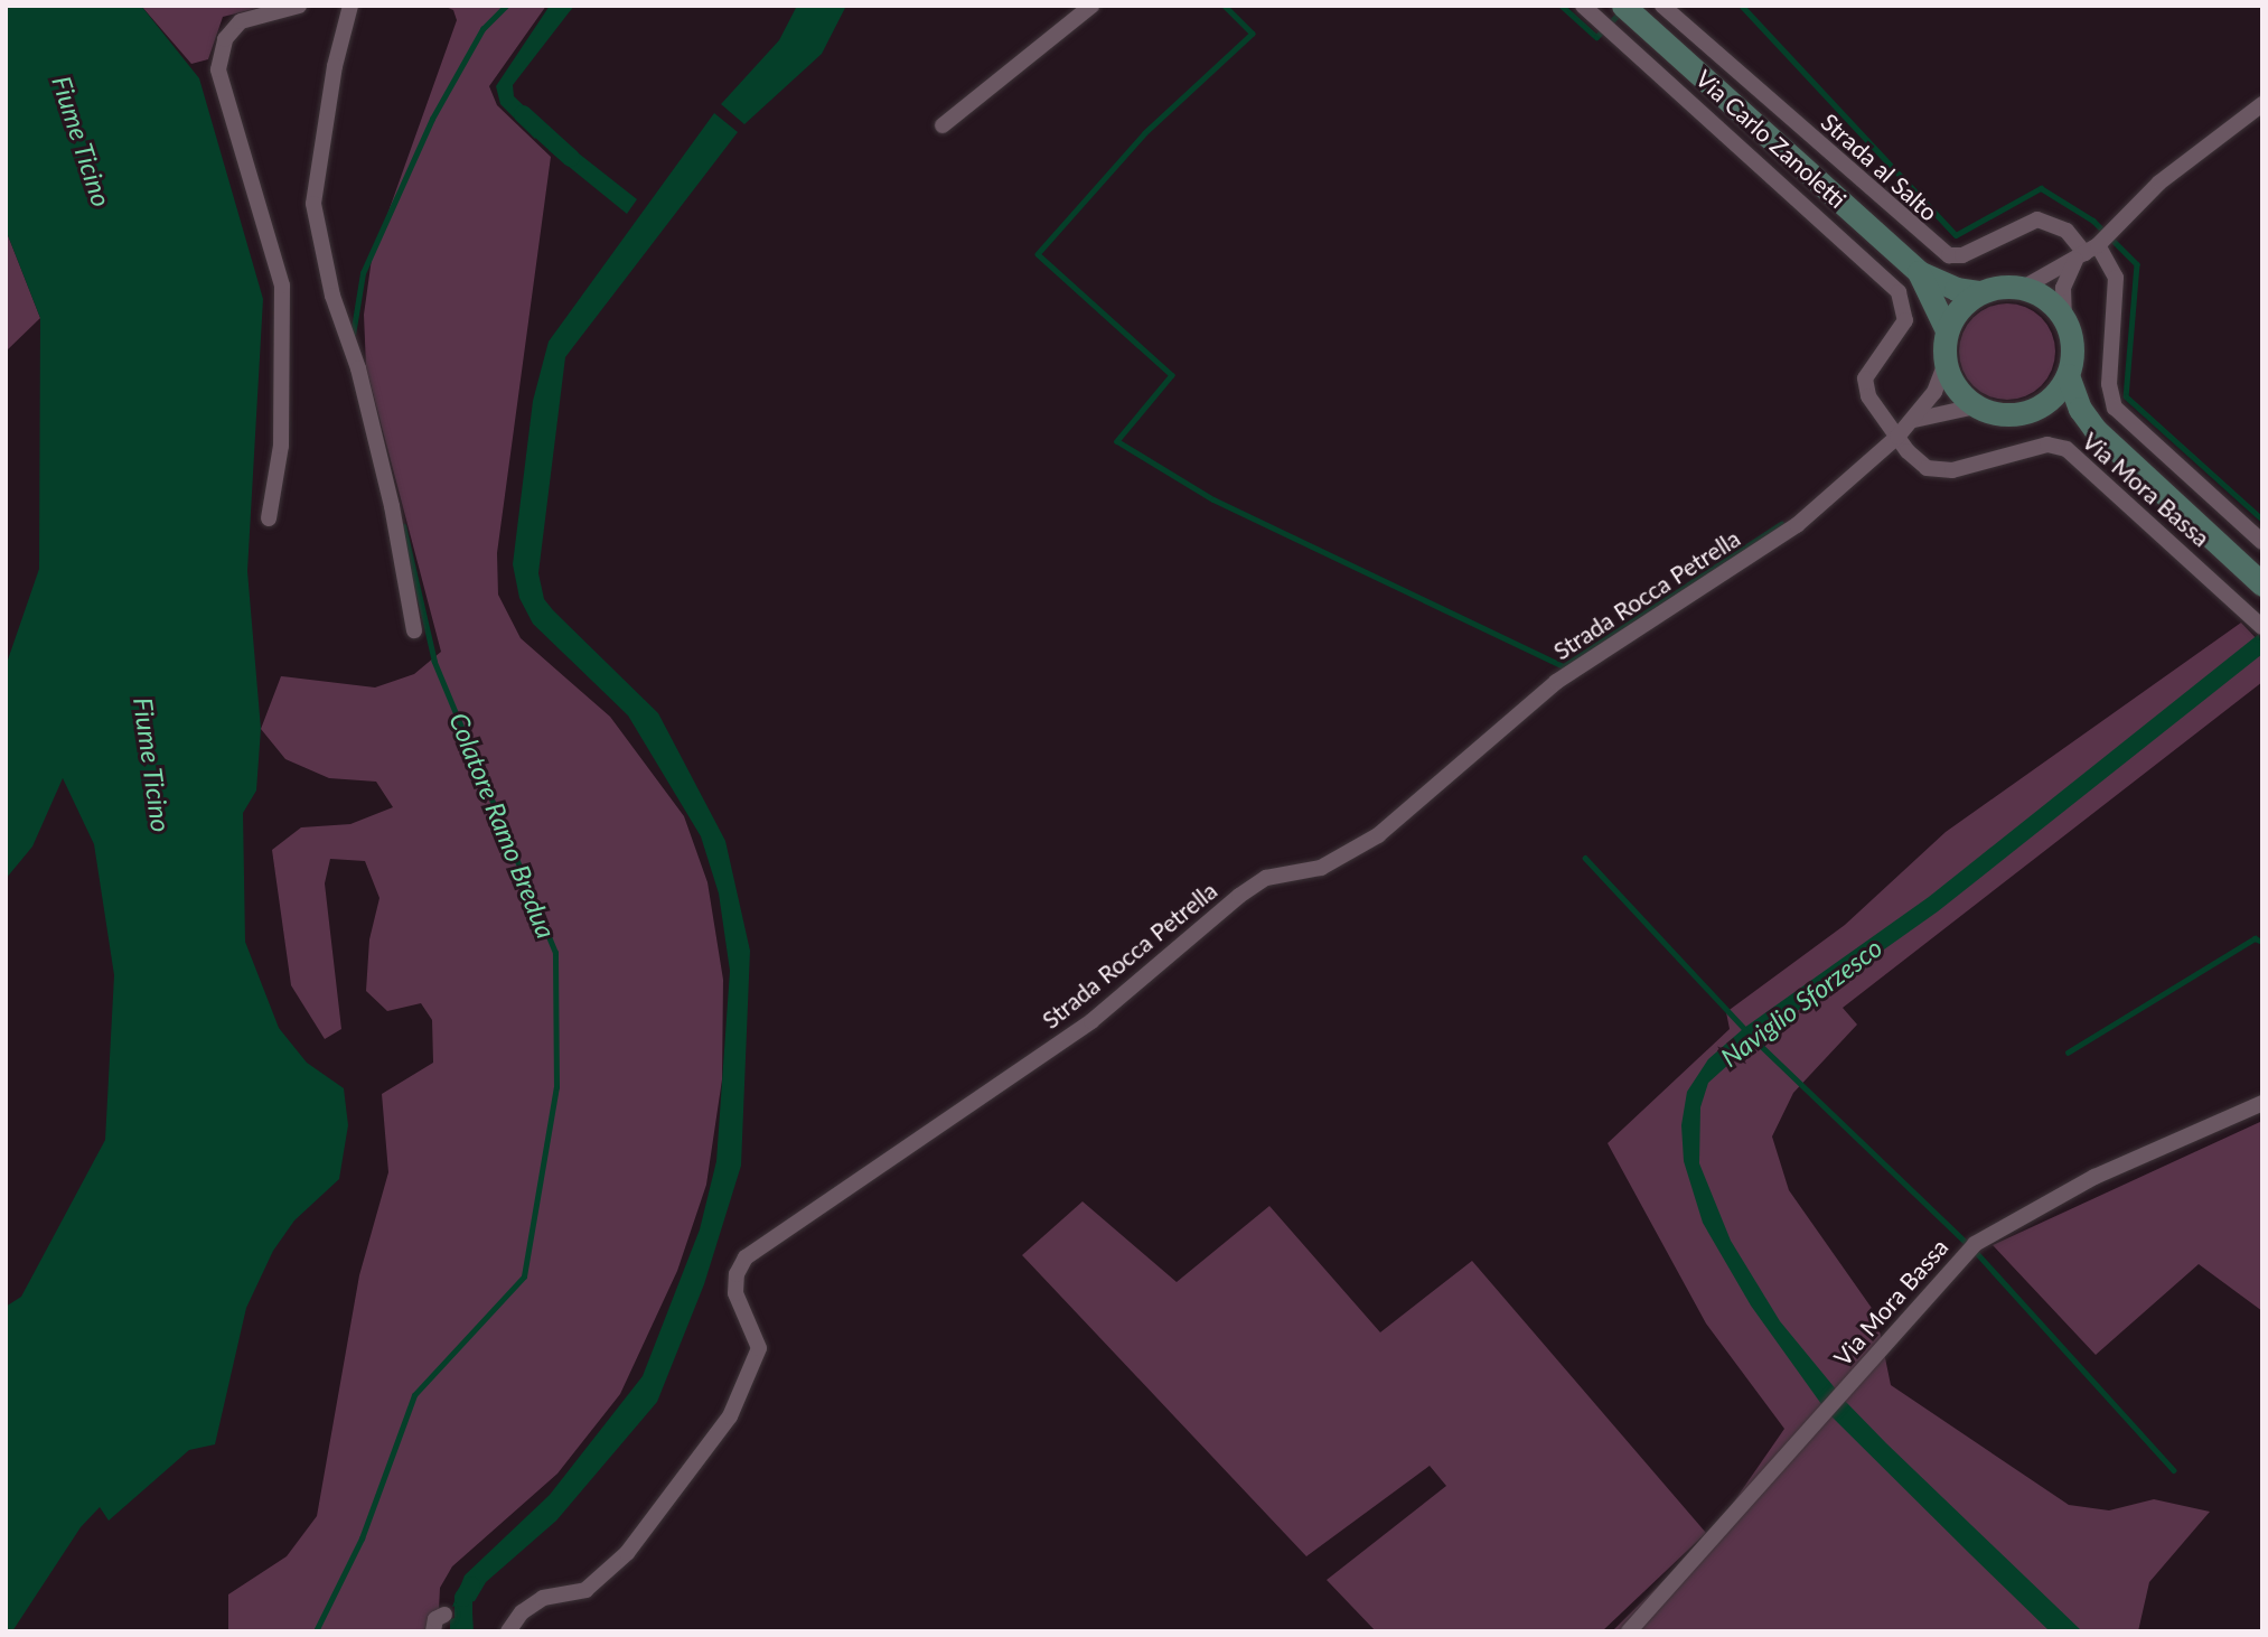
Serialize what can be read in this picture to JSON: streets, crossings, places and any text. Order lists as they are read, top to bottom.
{
  "streets": {
    "main road": ["Via Carlo Zanoletti"],
    "street": ["Strada al Salto", "Via Mora Bassa", "Strada Rocca Petrella"]
  },
  "crossings": [
    ["Via Mora Bassa", "Strada Rocca Petrella"]
  ],
  "water": ["Fiume Ticino", "Colatore Ramo Bredua", "Naviglio Sforzesco"]
}
